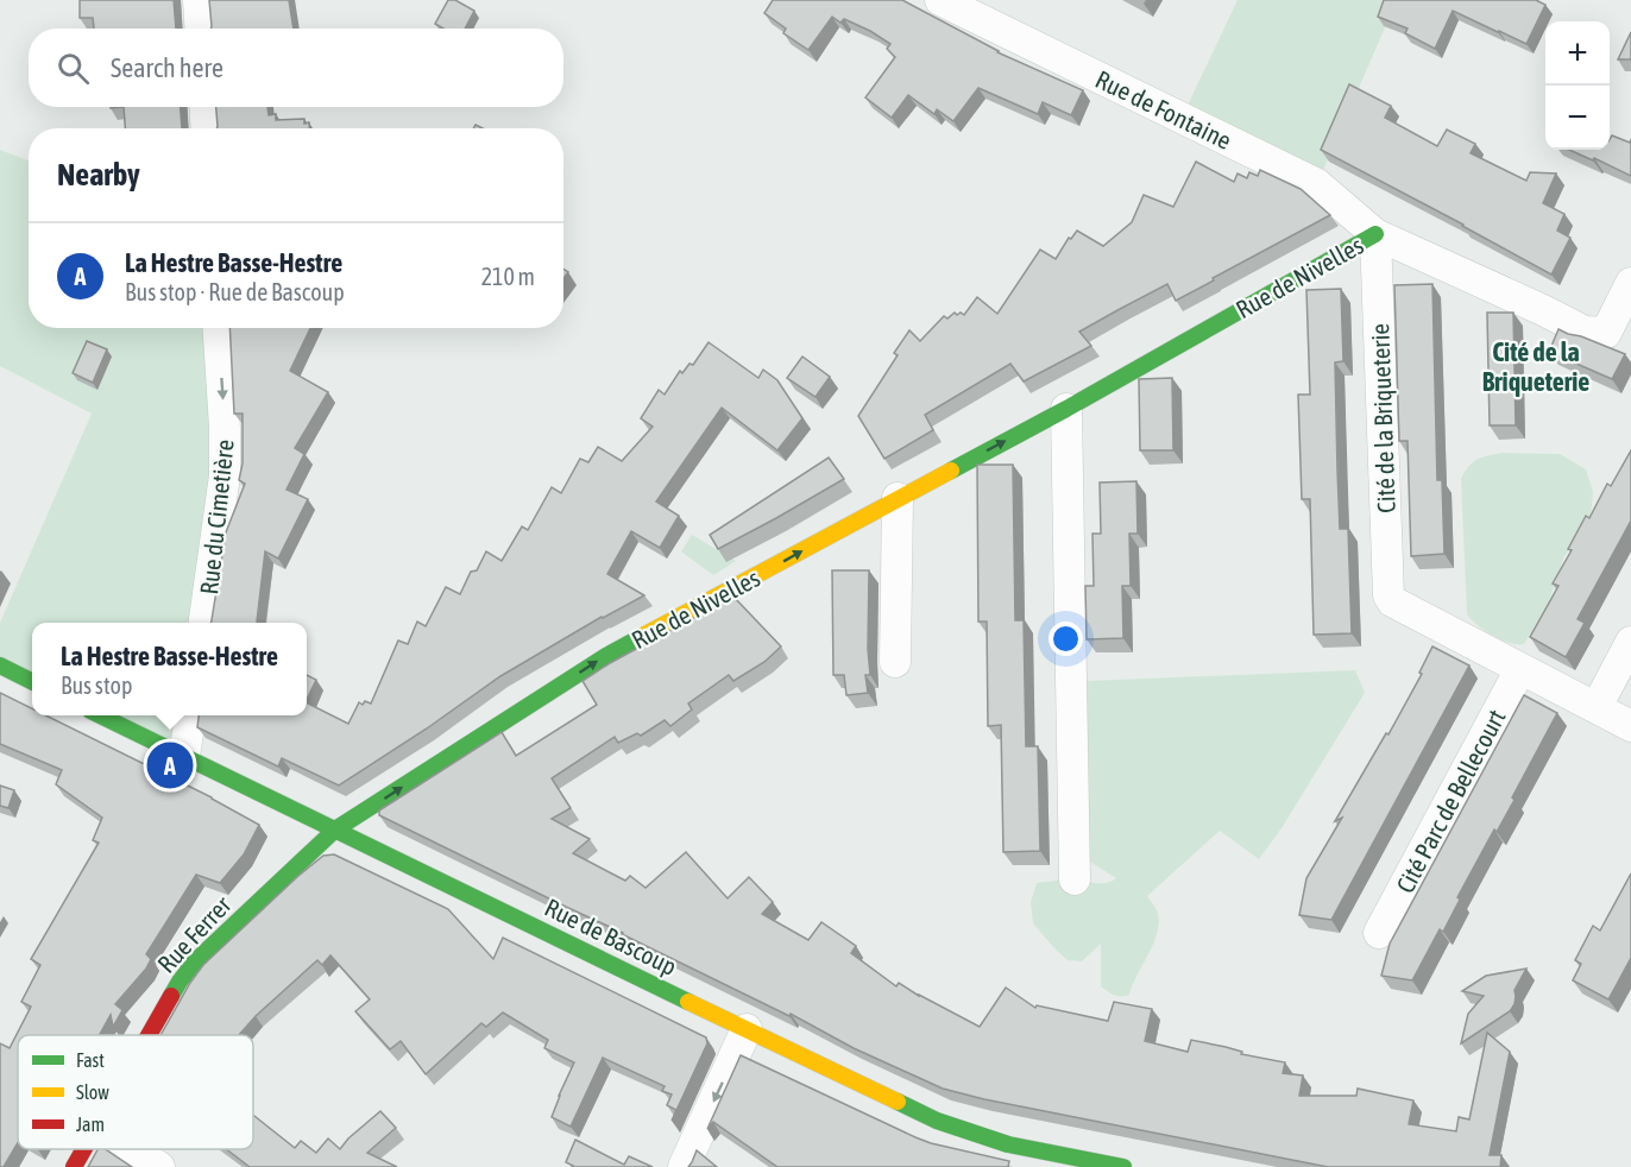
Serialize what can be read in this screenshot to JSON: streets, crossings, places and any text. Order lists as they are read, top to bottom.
{
  "streets": {
    "street": [
      "Rue de Fontaine",
      "Rue de Nivelles",
      "Cité de la Briqueterie",
      "Rue du Cimetière",
      "Cité Parc de Bellecourt",
      "Rue Ferrer",
      "Rue de Bascoup"
    ]
  },
  "crossings": [
    ["Rue de Fontaine", "Rue de Nivelles"],
    ["Rue de Fontaine", "Cité de la Briqueterie"],
    ["Rue de Nivelles", "Cité de la Briqueterie"],
    ["Rue de Nivelles", "Rue Ferrer"],
    ["Rue de Nivelles", "Rue de Bascoup"],
    ["Cité de la Briqueterie", "Cité Parc de Bellecourt"],
    ["Rue Ferrer", "Rue de Bascoup"]
  ],
  "one_way": ["Rue de Nivelles", "Rue du Cimetière"],
  "districts": ["Cité de la Briqueterie"],
  "legend": ["Fast", "Slow", "Jam"],
  "page": {
    "map_buttons": ["+", "−"],
    "search": "Search here",
    "heading": "Nearby",
    "list": [
      {
        "mark": "A",
        "name": "La Hestre Basse-Hestre",
        "note": "Bus stop · Rue de Bascoup",
        "value": "210 m"
      }
    ],
    "popup": ["La Hestre Basse-Hestre", "Bus stop"],
    "pins": "A"
  }
}
